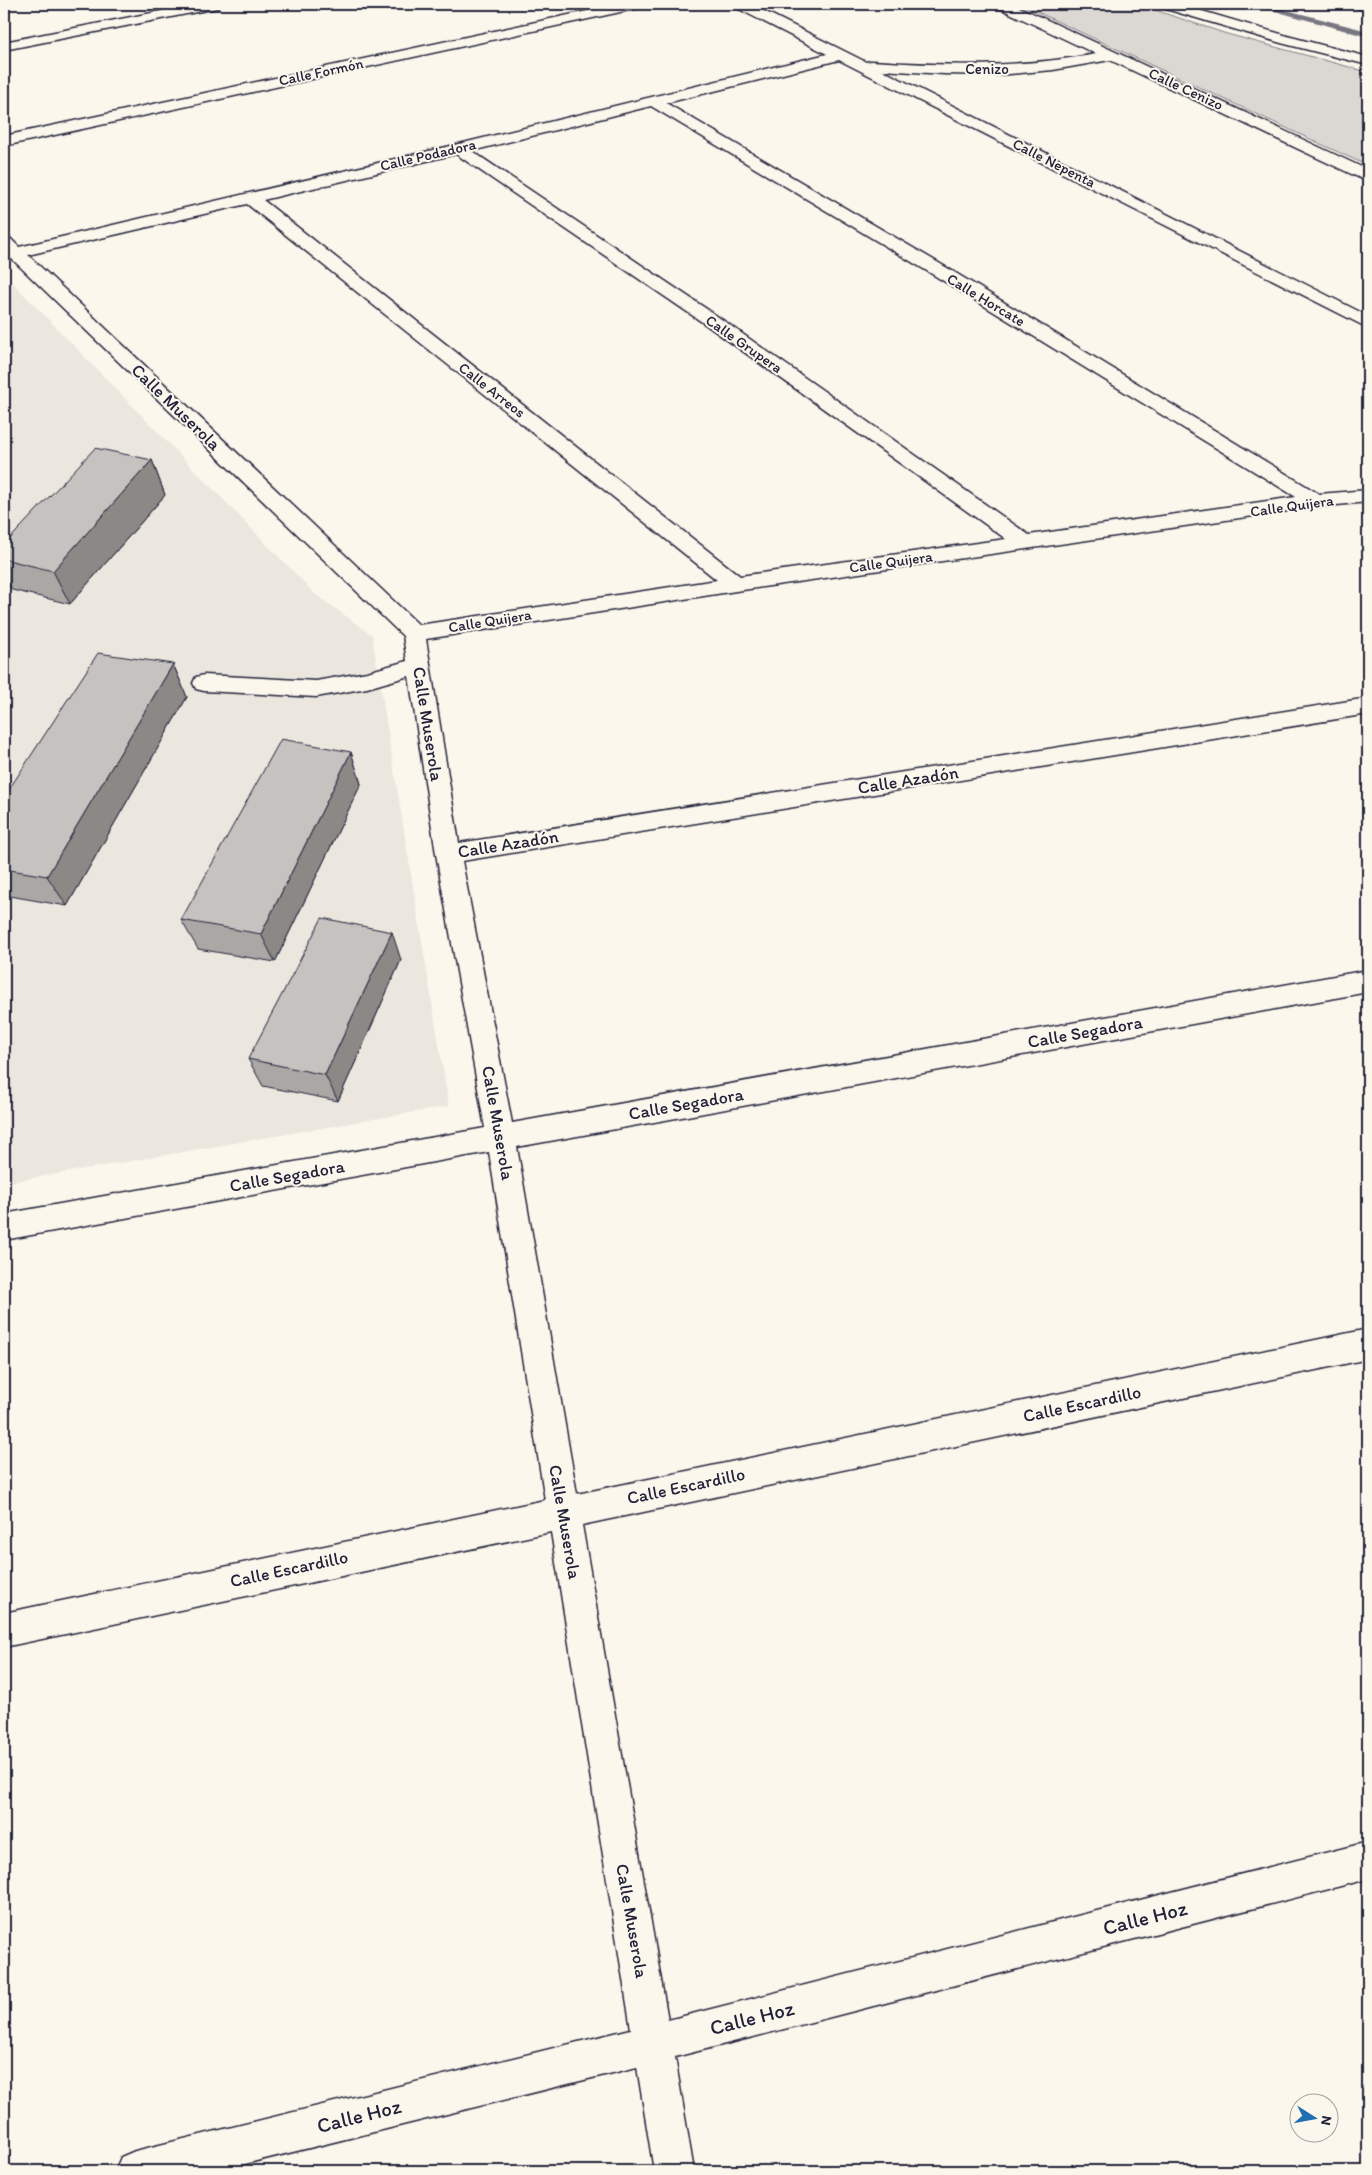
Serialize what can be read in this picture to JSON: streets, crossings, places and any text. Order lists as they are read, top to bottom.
{
  "streets": {
    "street": [
      "Cenizo",
      "Calle Formón",
      "Calle Cenizo",
      "Calle Podadora",
      "Calle Nepenta",
      "Calle Horcate",
      "Calle Grupera",
      "Calle Arreos",
      "Calle Muserola",
      "Calle Quijera",
      "Calle Azadón",
      "Calle Segadora",
      "Calle Escardillo",
      "Calle Hoz"
    ]
  },
  "crossings": [
    ["Cenizo", "Calle Cenizo"],
    ["Cenizo", "Calle Nepenta"],
    ["Calle Podadora", "Calle Nepenta"],
    ["Calle Podadora", "Calle Horcate"],
    ["Calle Podadora", "Calle Grupera"],
    ["Calle Podadora", "Calle Arreos"],
    ["Calle Podadora", "Calle Muserola"],
    ["Calle Horcate", "Calle Quijera"],
    ["Calle Grupera", "Calle Quijera"],
    ["Calle Arreos", "Calle Quijera"],
    ["Calle Muserola", "Calle Quijera"],
    ["Calle Muserola", "Calle Azadón"],
    ["Calle Muserola", "Calle Segadora"],
    ["Calle Muserola", "Calle Escardillo"],
    ["Calle Muserola", "Calle Hoz"]
  ],
  "north": "right"
}
